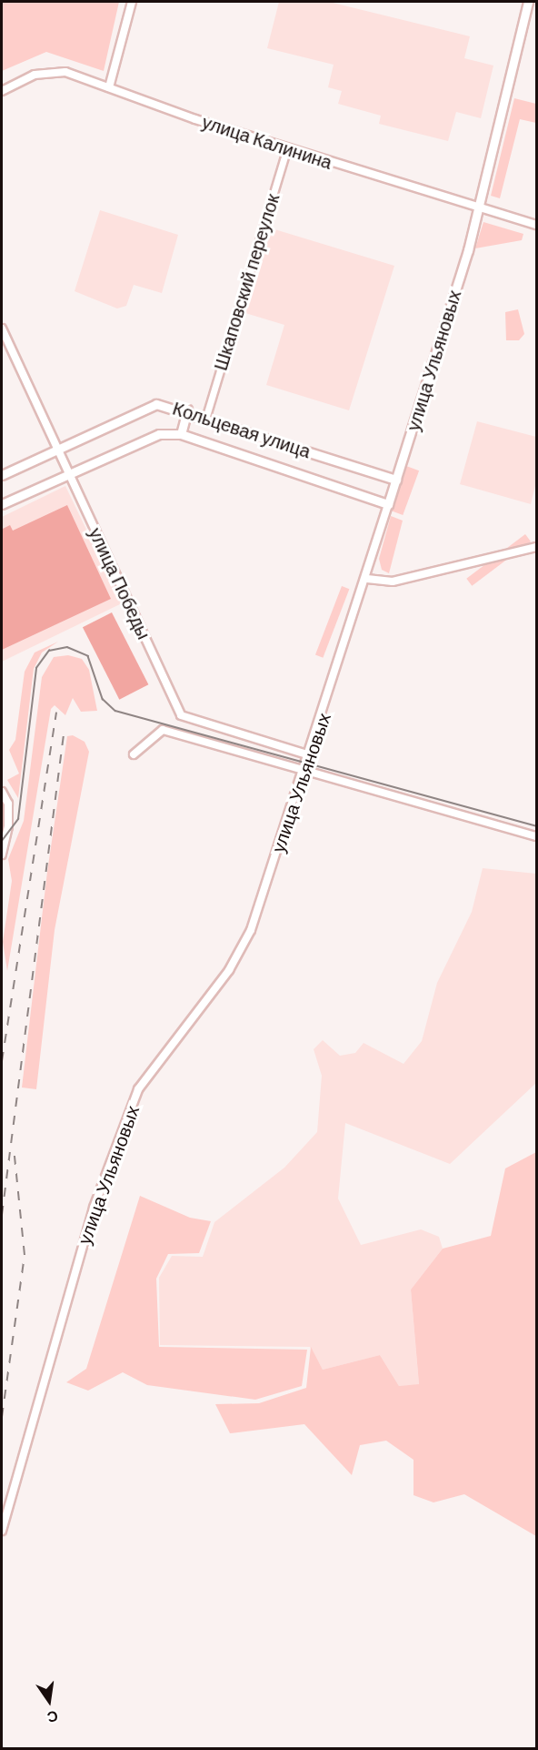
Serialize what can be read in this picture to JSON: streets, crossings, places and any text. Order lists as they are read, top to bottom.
{
  "streets": {
    "main road": ["улица Ульяновых", "Кольцевая улица"],
    "street": ["улица Калинина", "Шкаповский переулок", "улица Победы"]
  },
  "crossings": [
    ["улица Калинина", "Шкаповский переулок"],
    ["улица Калинина", "улица Ульяновых"],
    ["Шкаповский переулок", "Кольцевая улица"],
    ["улица Ульяновых", "Кольцевая улица"],
    ["улица Ульяновых", "улица Победы"],
    ["Кольцевая улица", "улица Победы"]
  ],
  "north": "bottom"
}
